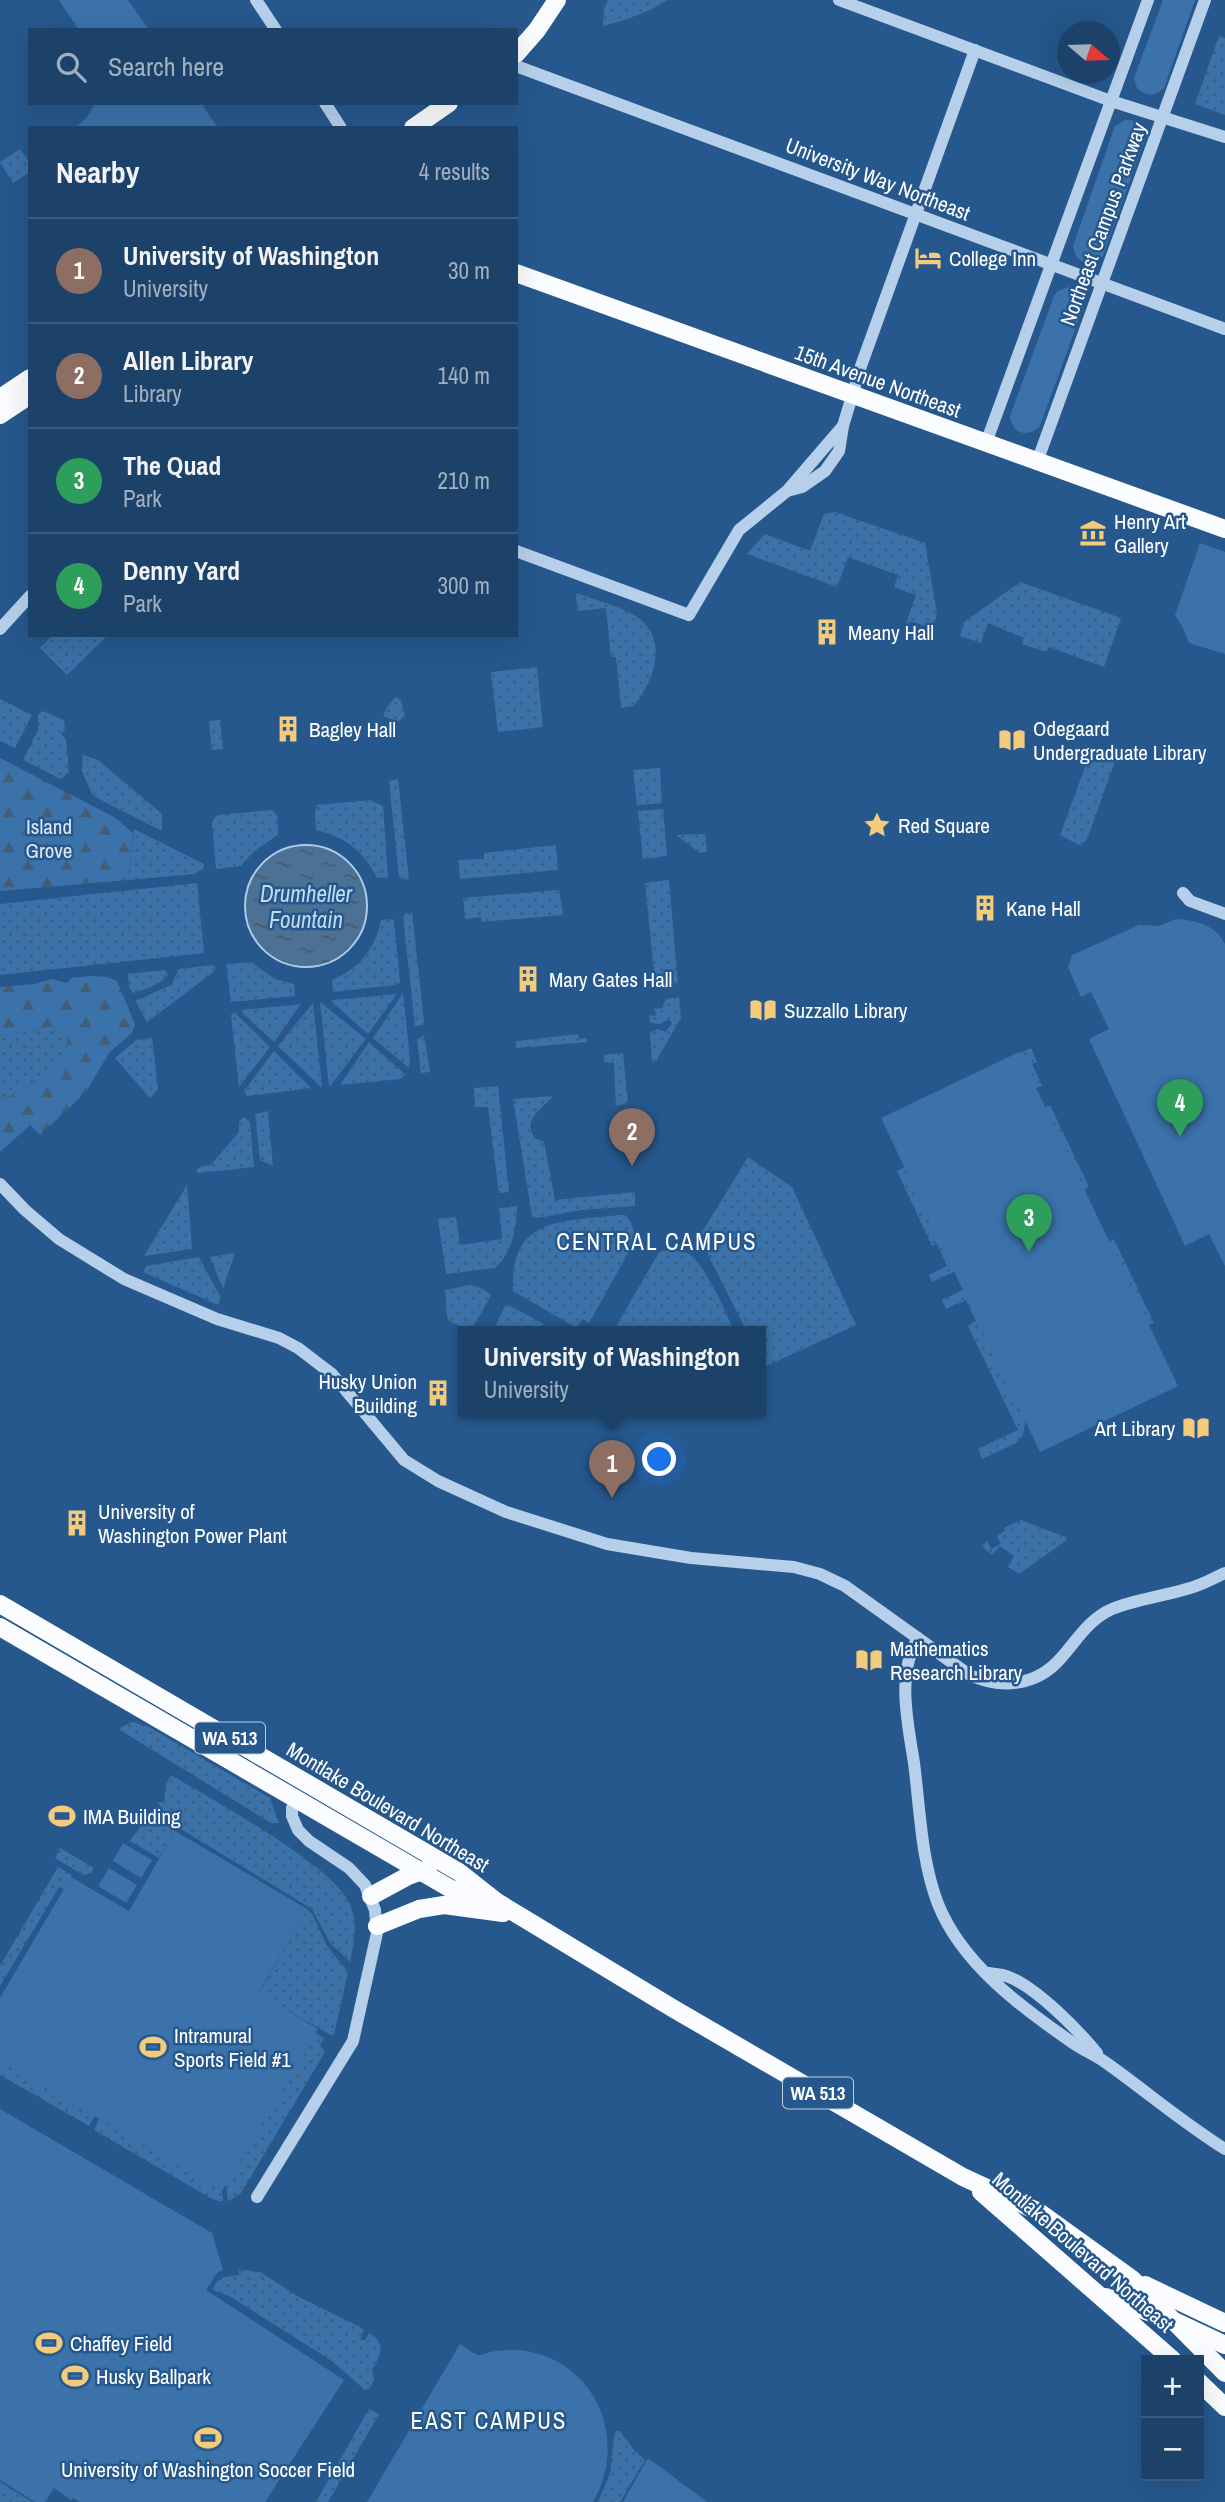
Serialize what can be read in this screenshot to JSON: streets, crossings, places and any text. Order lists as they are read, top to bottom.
{
  "streets": {
    "main road": ["15th Avenue Northeast", "WA 513", "Montlake Boulevard Northeast"],
    "street": ["University Way Northeast", "Northeast Campus Parkway"]
  },
  "crossings": [
    ["University Way Northeast", "Northeast Campus Parkway"],
    ["Northeast Campus Parkway", "15th Avenue Northeast"]
  ],
  "districts": ["CENTRAL CAMPUS", "EAST CAMPUS"],
  "water": ["Drumheller Fountain"],
  "parks": ["Island Grove"],
  "places": {
    "hotel": ["College Inn"],
    "museum": ["Henry Art Gallery"],
    "building": [
      "Meany Hall",
      "Bagley Hall",
      "Kane Hall",
      "Mary Gates Hall",
      "Husky Union Building",
      "University of Washington Power Plant"
    ],
    "library": [
      "Odegaard Undergraduate Library",
      "Suzzallo Library",
      "Art Library",
      "Mathematics Research Library"
    ],
    "place": ["Red Square"],
    "sports": [
      "IMA Building",
      "Intramural Sports Field #1",
      "Chaffey Field",
      "Husky Ballpark",
      "University of Washington Soccer Field"
    ]
  },
  "north": "right",
  "page": {
    "search": "Search here",
    "heading": ["Nearby", "4 results"],
    "list": [
      {
        "mark": "1",
        "name": "University of Washington",
        "note": "University",
        "value": "30 m"
      },
      {
        "mark": "2",
        "name": "Allen Library",
        "note": "Library",
        "value": "140 m"
      },
      {
        "mark": "3",
        "name": "The Quad",
        "note": "Park",
        "value": "210 m"
      },
      {
        "mark": "4",
        "name": "Denny Yard",
        "note": "Park",
        "value": "300 m"
      }
    ],
    "pins": [
      "4",
      "2",
      "3",
      "1"
    ],
    "popup": ["University of Washington", "University"],
    "map_buttons": ["+", "−"]
  }
}
